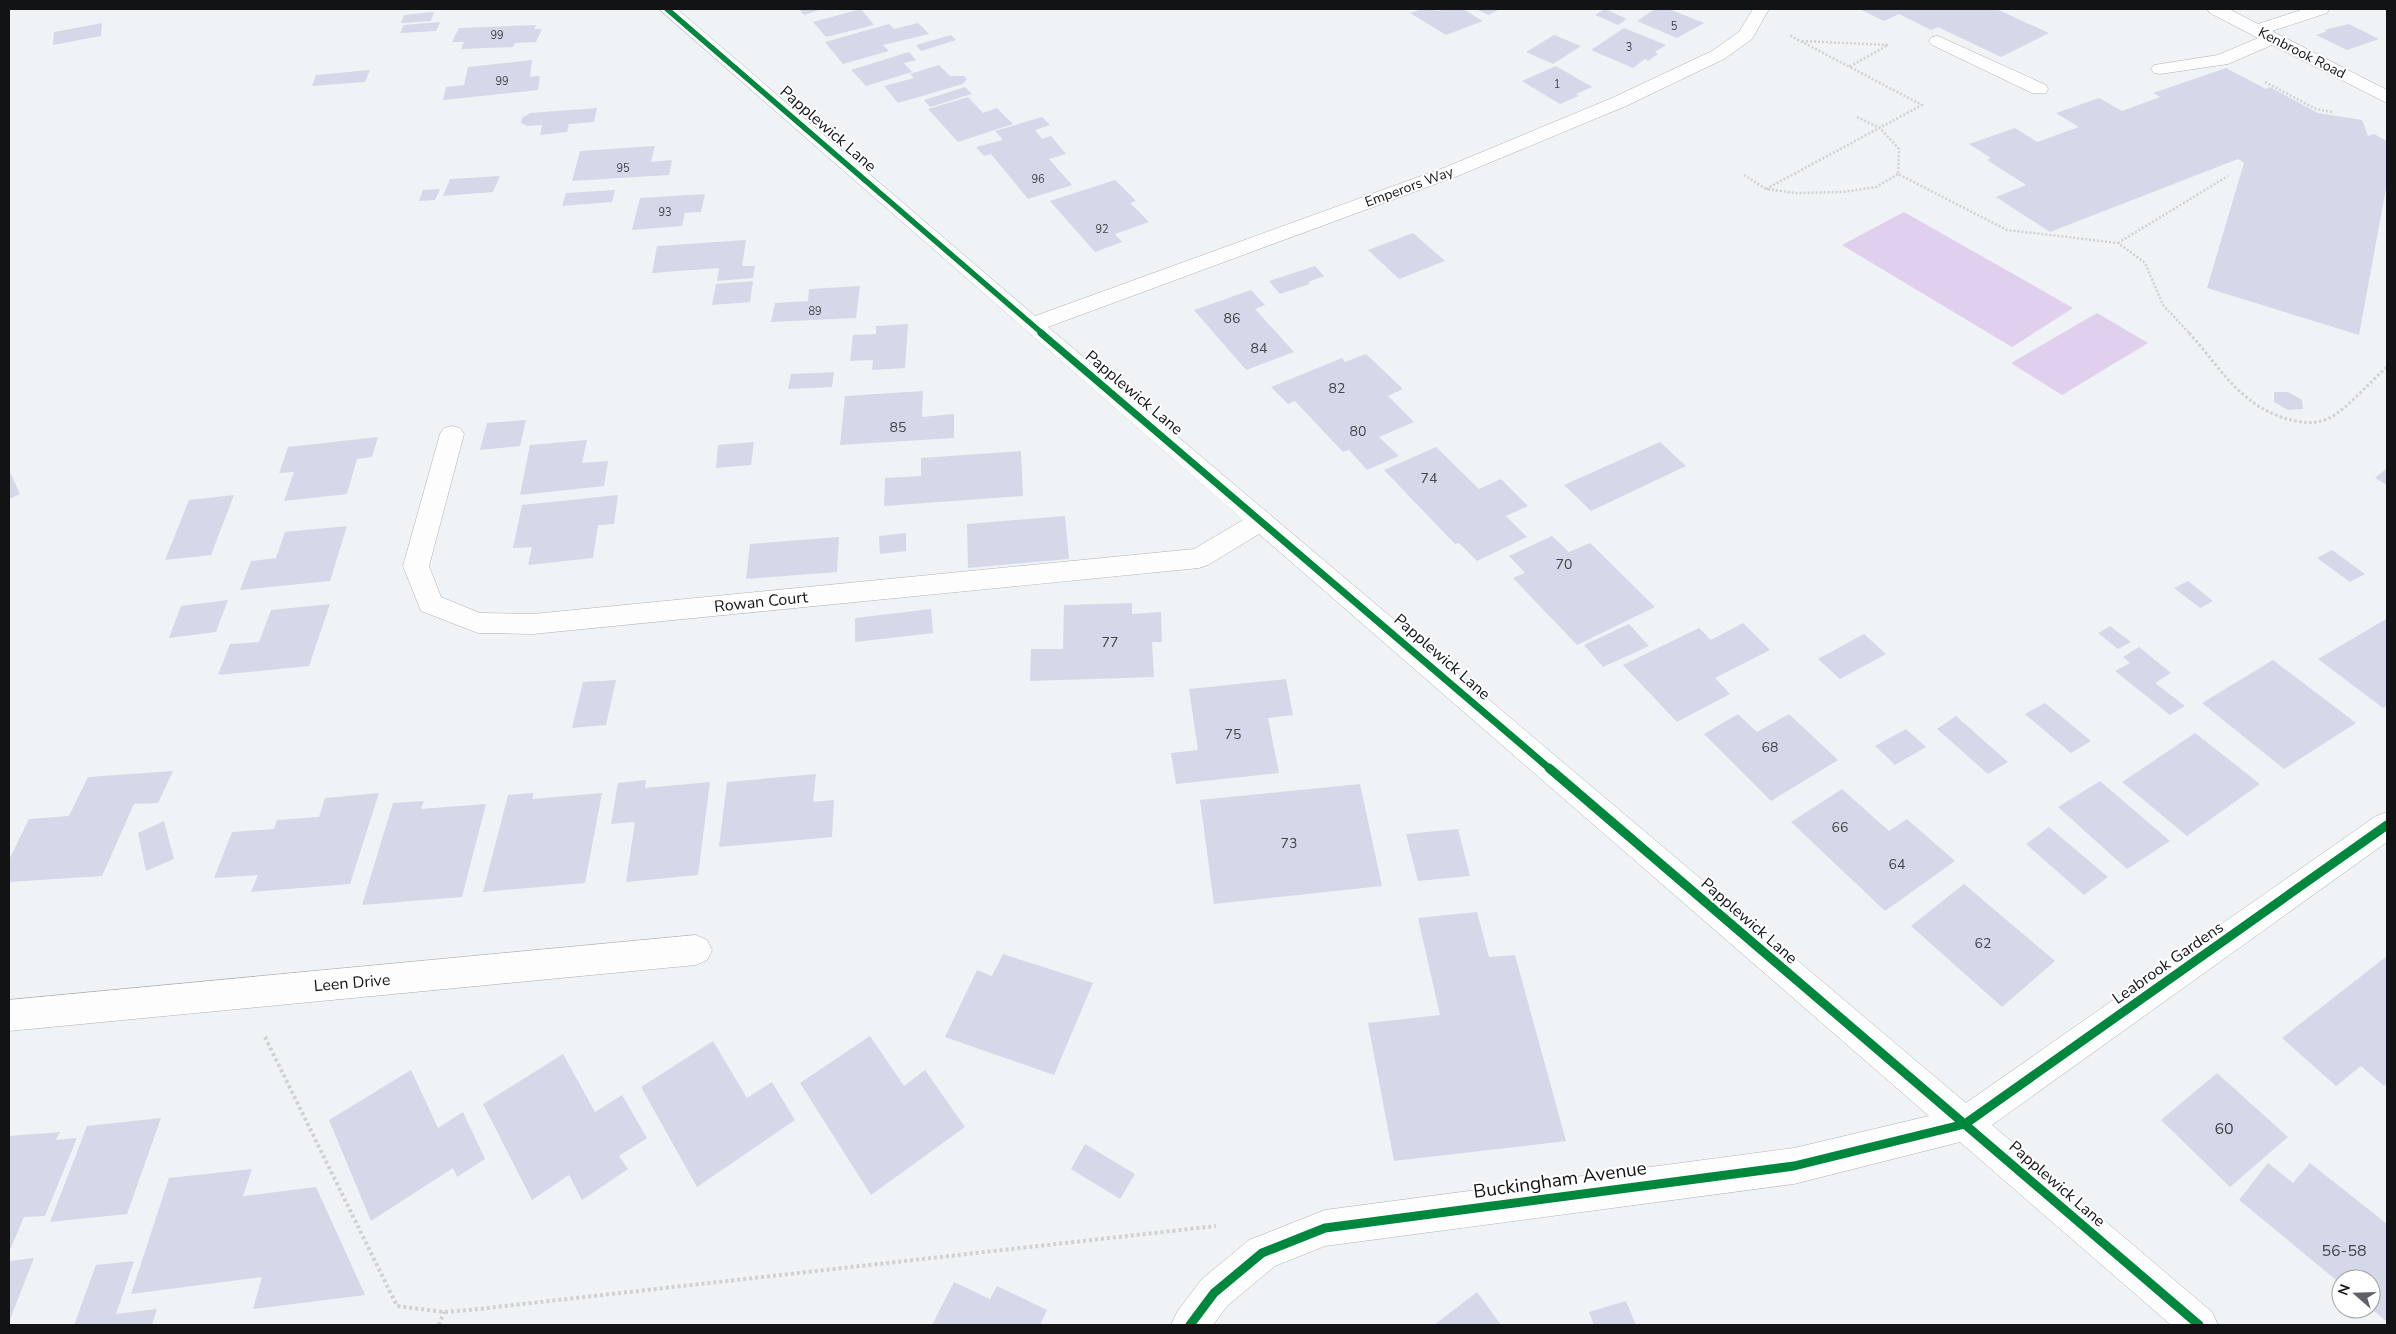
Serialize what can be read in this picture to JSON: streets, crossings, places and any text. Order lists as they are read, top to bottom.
{
  "streets": {
    "street": [
      "Kenbrook Road",
      "Papplewick Lane",
      "Emperors Way",
      "Rowan Court",
      "Leabrook Gardens",
      "Leen Drive",
      "Buckingham Avenue"
    ]
  },
  "crossings": [
    ["Papplewick Lane", "Emperors Way"],
    ["Papplewick Lane", "Rowan Court"],
    ["Papplewick Lane", "Leabrook Gardens"],
    ["Papplewick Lane", "Buckingham Avenue"],
    ["Leabrook Gardens", "Buckingham Avenue"]
  ],
  "house_numbers": [
    "5",
    "99",
    "3",
    "99",
    "1",
    "95",
    "96",
    "93",
    "92",
    "89",
    "86",
    "84",
    "82",
    "85",
    "80",
    "74",
    "70",
    "77",
    "75",
    "68",
    "66",
    "73",
    "64",
    "62",
    "60",
    "56-58"
  ],
  "north": "left"
}
